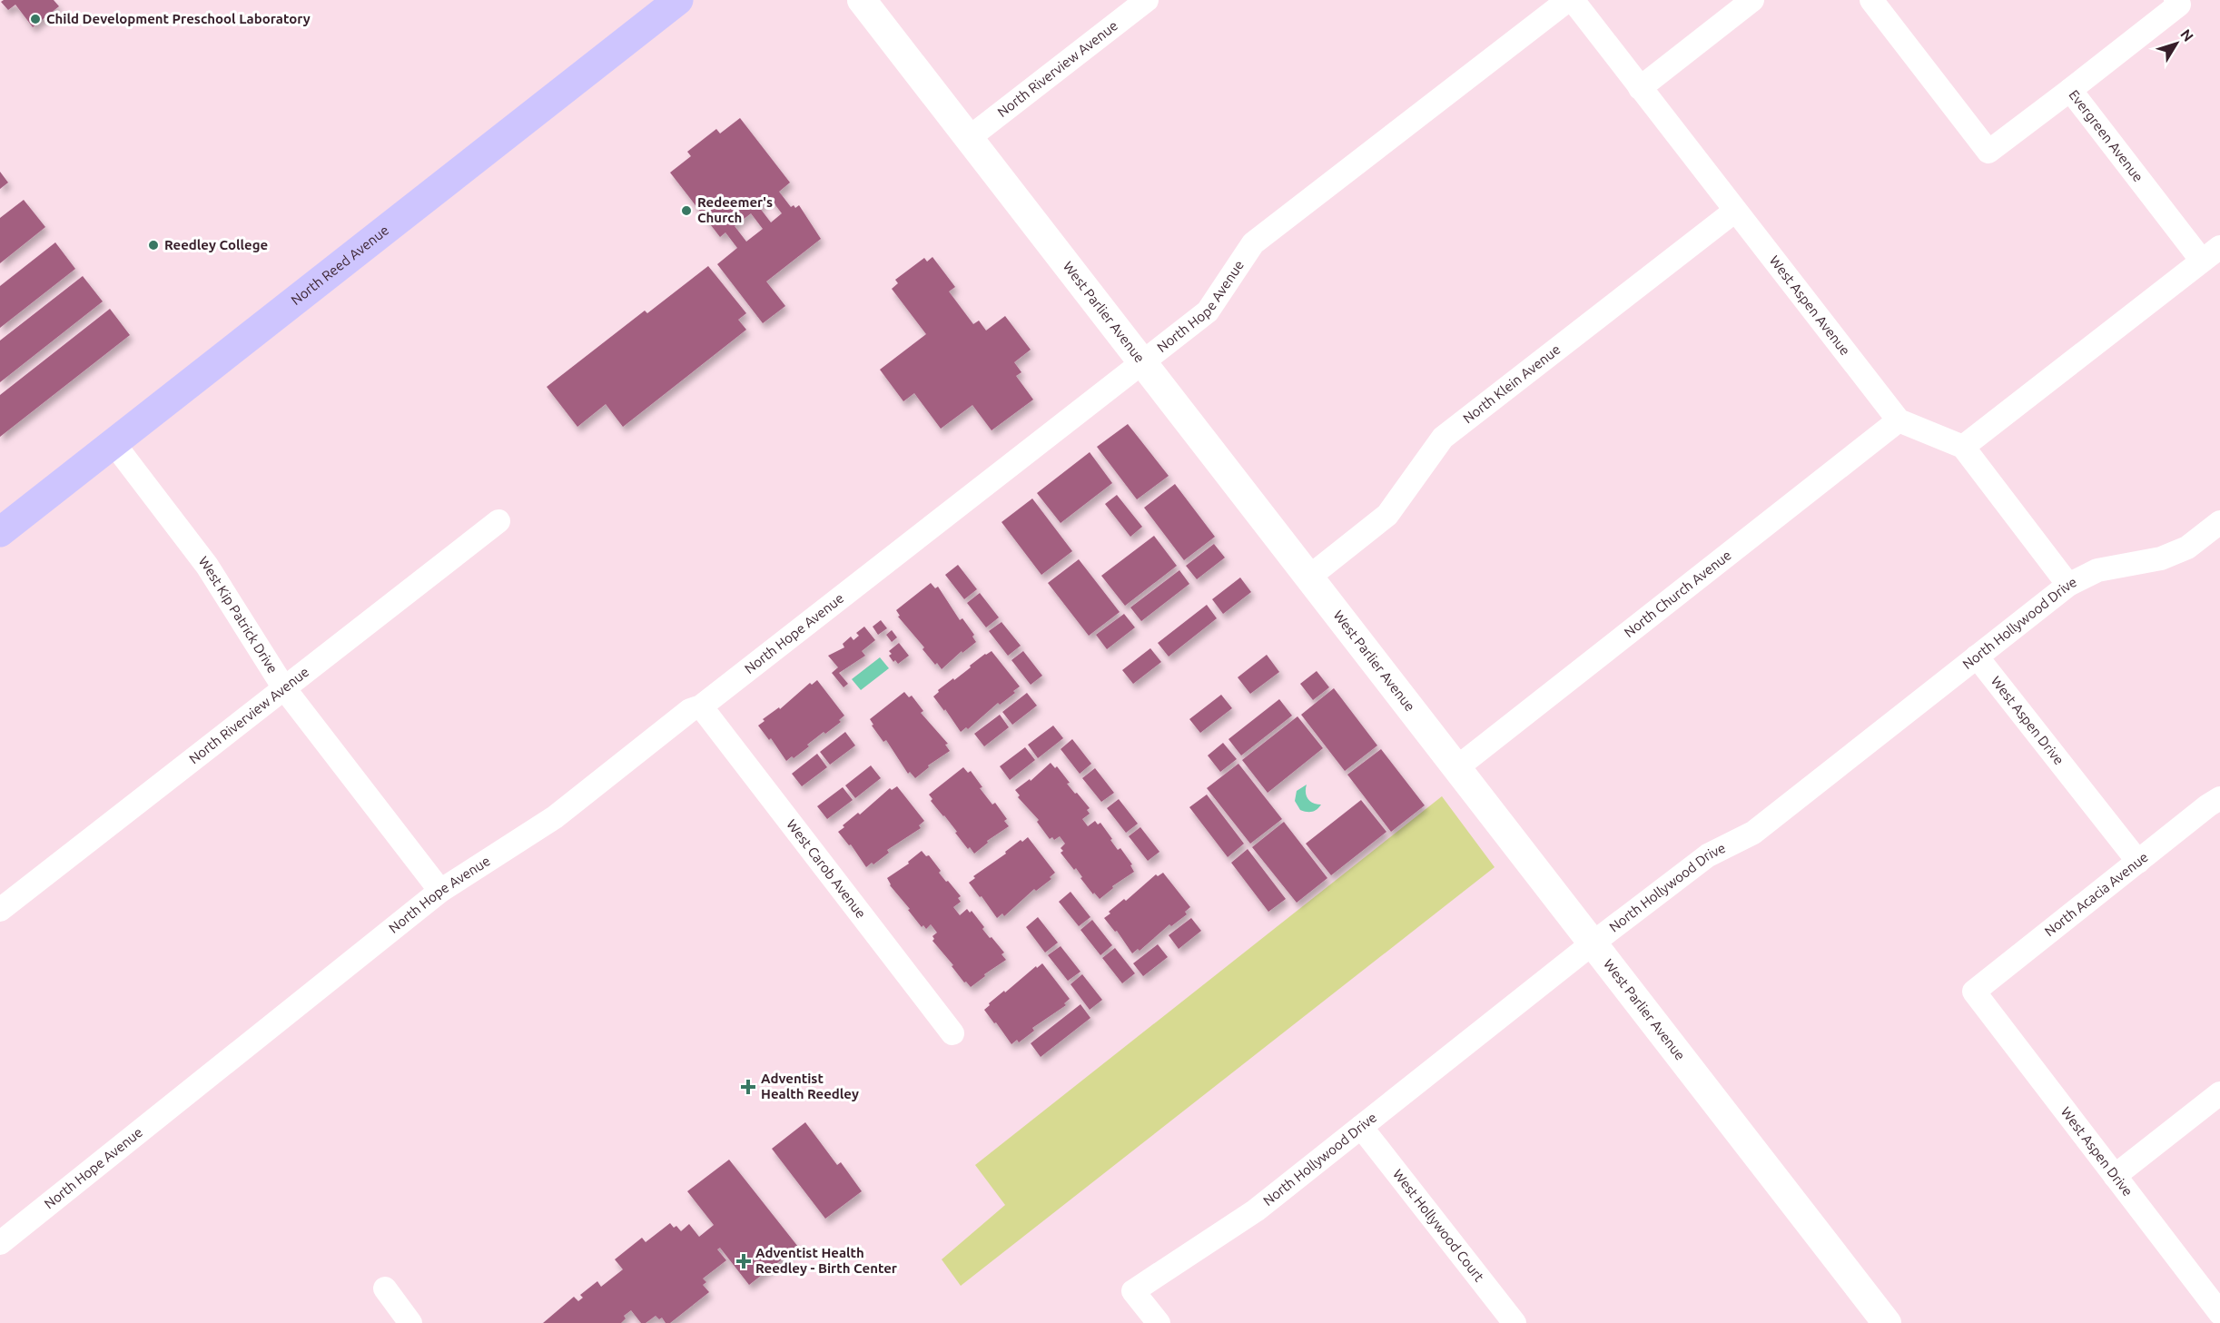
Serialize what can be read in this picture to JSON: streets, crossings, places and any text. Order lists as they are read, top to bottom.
{
  "streets": {
    "main road": ["North Reed Avenue"],
    "street": [
      "North Riverview Avenue",
      "Evergreen Avenue",
      "North Hope Avenue",
      "West Aspen Avenue",
      "West Parlier Avenue",
      "North Klein Avenue",
      "North Church Avenue",
      "West Kip Patrick Drive",
      "North Hollywood Drive",
      "West Aspen Drive",
      "West Carob Avenue",
      "North Acacia Avenue",
      "West Hollywood Court"
    ]
  },
  "crossings": [
    ["North Riverview Avenue", "West Parlier Avenue"],
    ["North Riverview Avenue", "West Kip Patrick Drive"],
    ["North Reed Avenue", "West Kip Patrick Drive"],
    ["North Hope Avenue", "West Parlier Avenue"],
    ["North Hope Avenue", "West Kip Patrick Drive"],
    ["North Hope Avenue", "West Carob Avenue"],
    ["West Aspen Avenue", "North Klein Avenue"],
    ["West Aspen Avenue", "North Church Avenue"],
    ["West Parlier Avenue", "North Klein Avenue"],
    ["West Parlier Avenue", "North Church Avenue"],
    ["West Parlier Avenue", "North Hollywood Drive"],
    ["North Hollywood Drive", "West Aspen Drive"],
    ["North Hollywood Drive", "West Hollywood Court"],
    ["West Aspen Drive", "North Acacia Avenue"]
  ],
  "places": {
    "other": ["Child Development Preschool Laboratory", "Redeemer's Church", "Reedley College"],
    "health": ["Adventist Health Reedley", "Adventist Health Reedley - Birth Center"]
  },
  "north": "top right"
}
